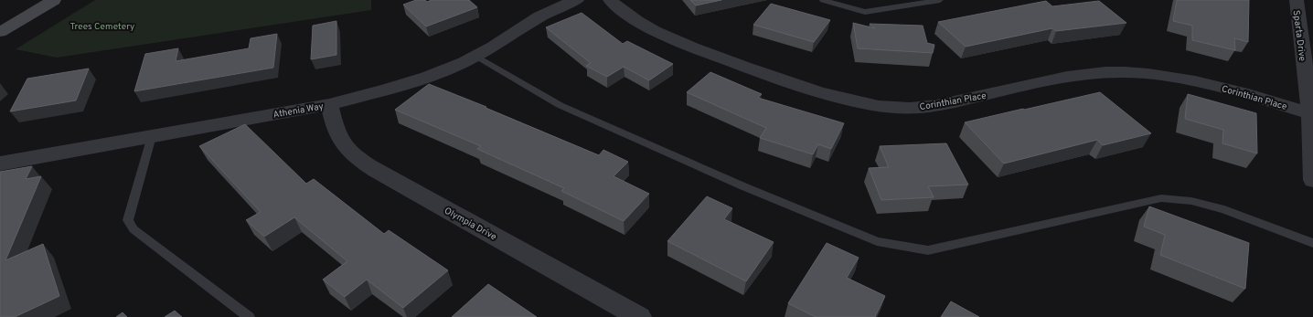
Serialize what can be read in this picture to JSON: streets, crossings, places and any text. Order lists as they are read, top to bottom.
{
  "streets": {
    "street": [
      "Sparta Drive",
      "Corinthian Place",
      "Athenia Way",
      "Olympia Drive"
    ]
  },
  "crossings": [
    ["Sparta Drive", "Corinthian Place"],
    ["Athenia Way", "Olympia Drive"]
  ],
  "parks": ["Trees Cemetery"]
}
